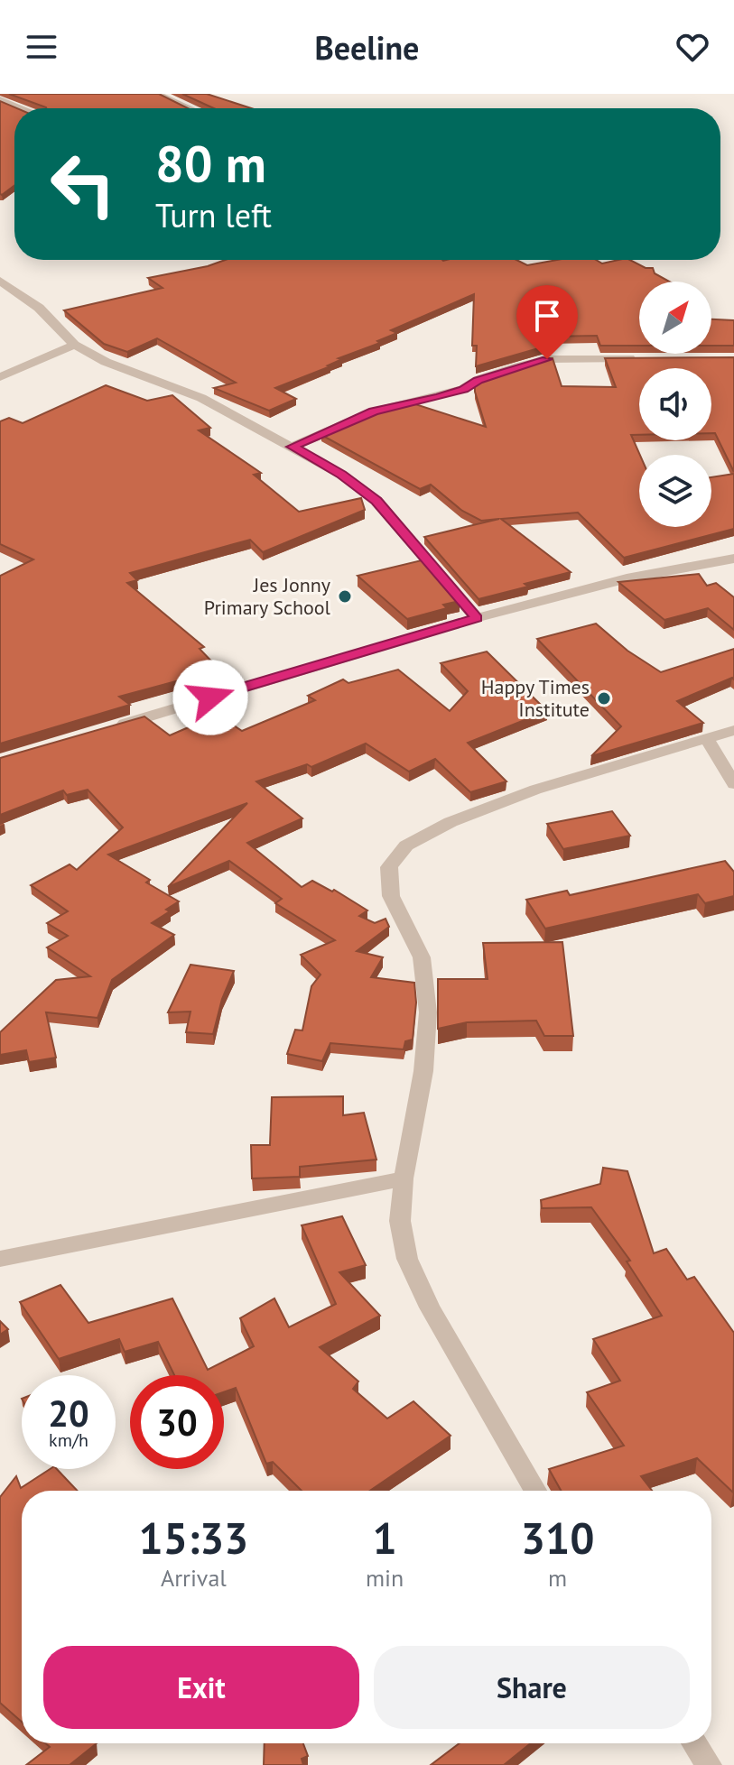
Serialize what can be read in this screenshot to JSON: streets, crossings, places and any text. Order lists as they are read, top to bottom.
{
  "places": ["Jes Jonny Primary School", "Happy Times Institute"],
  "north": "top right",
  "page": {
    "header": "Beeline",
    "turn": ["80 m", "Turn left"],
    "speed": "20 km/h",
    "limit": "30",
    "eta": [
      "15:33",
      "Arrival",
      "1",
      "min",
      "310",
      "m"
    ],
    "buttons": ["Exit", "Share"]
  }
}
